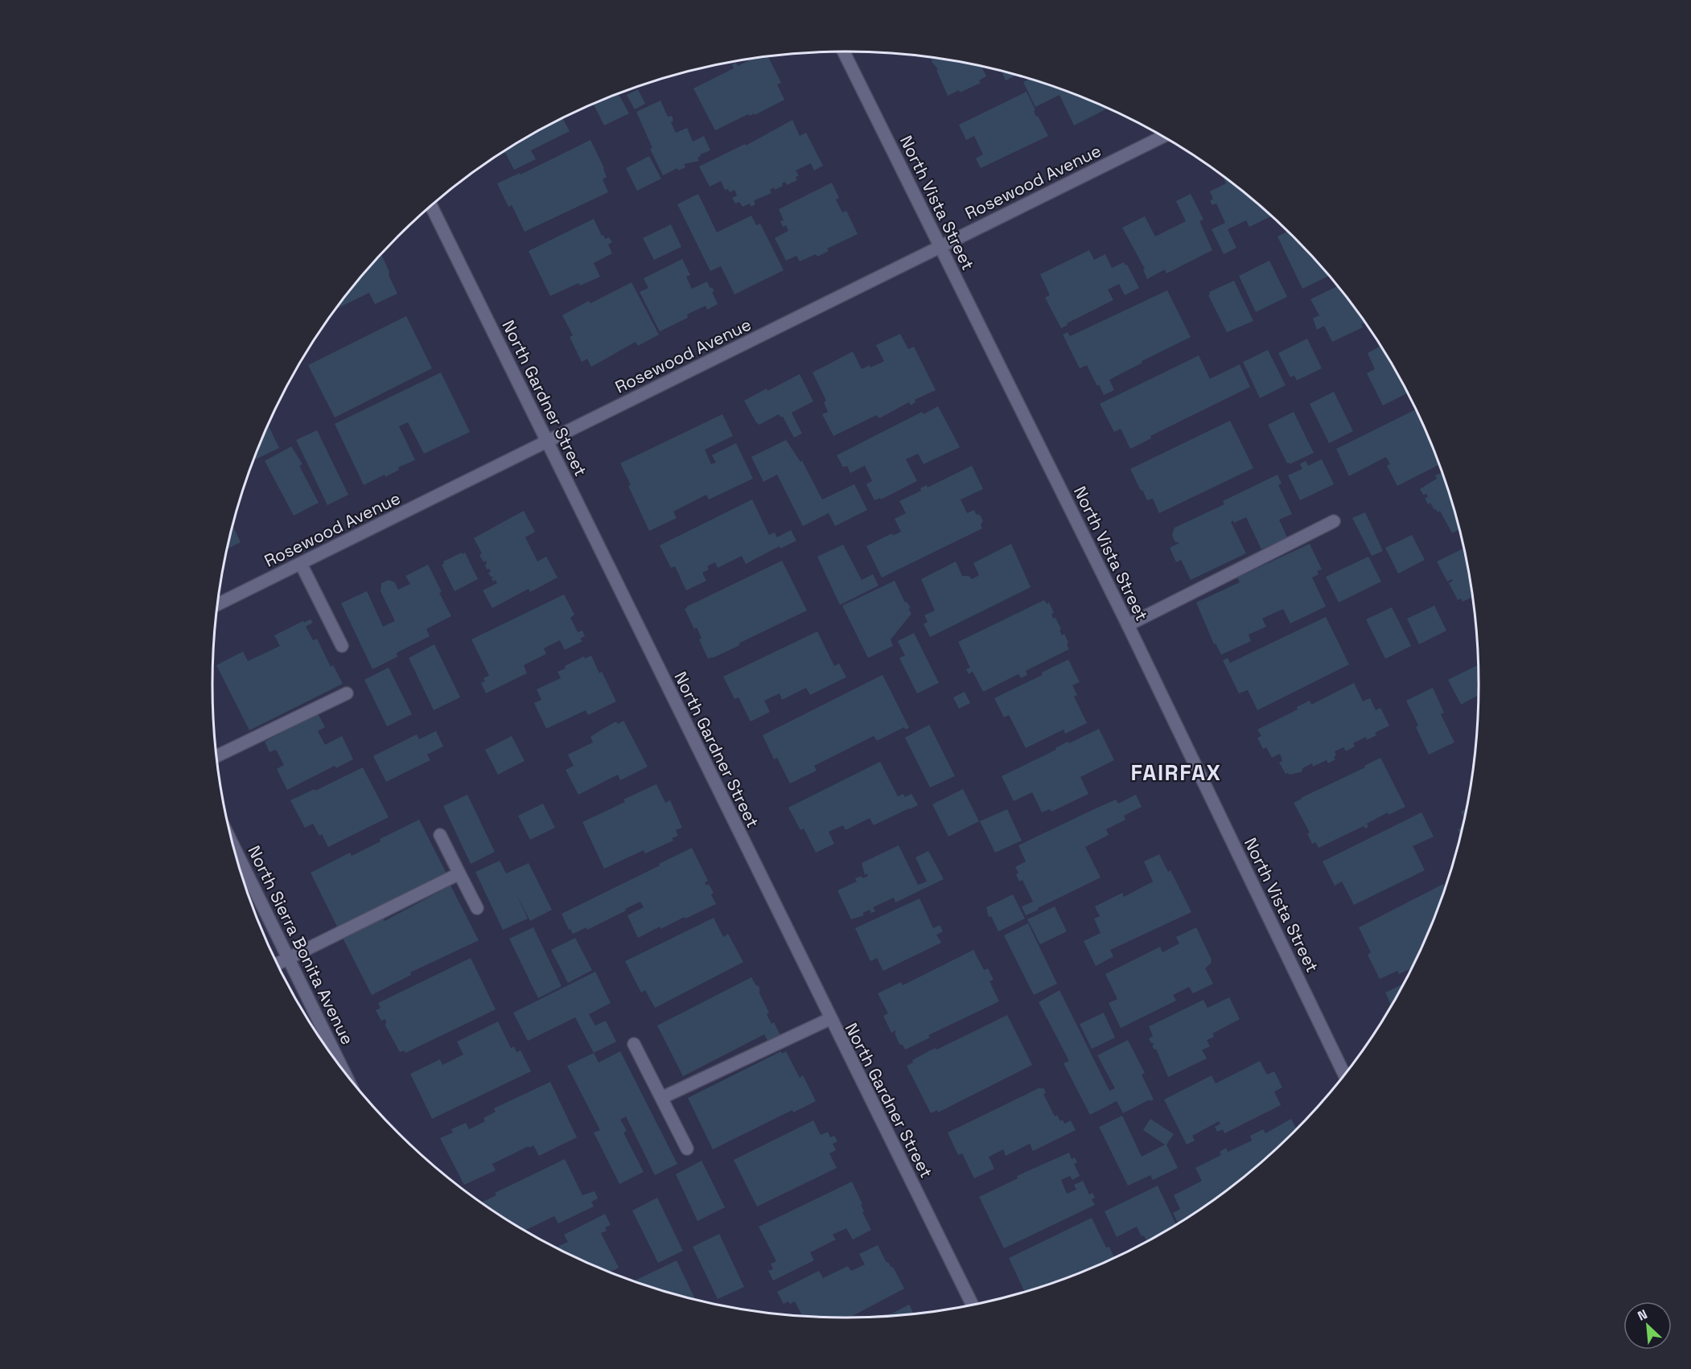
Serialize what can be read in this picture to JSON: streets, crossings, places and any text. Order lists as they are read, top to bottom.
{
  "streets": {
    "street": [
      "Rosewood Avenue",
      "North Vista Street",
      "North Gardner Street",
      "North Sierra Bonita Avenue"
    ]
  },
  "crossings": [
    ["Rosewood Avenue", "North Vista Street"],
    ["Rosewood Avenue", "North Gardner Street"]
  ],
  "districts": ["FAIRFAX"],
  "north": "top left"
}
